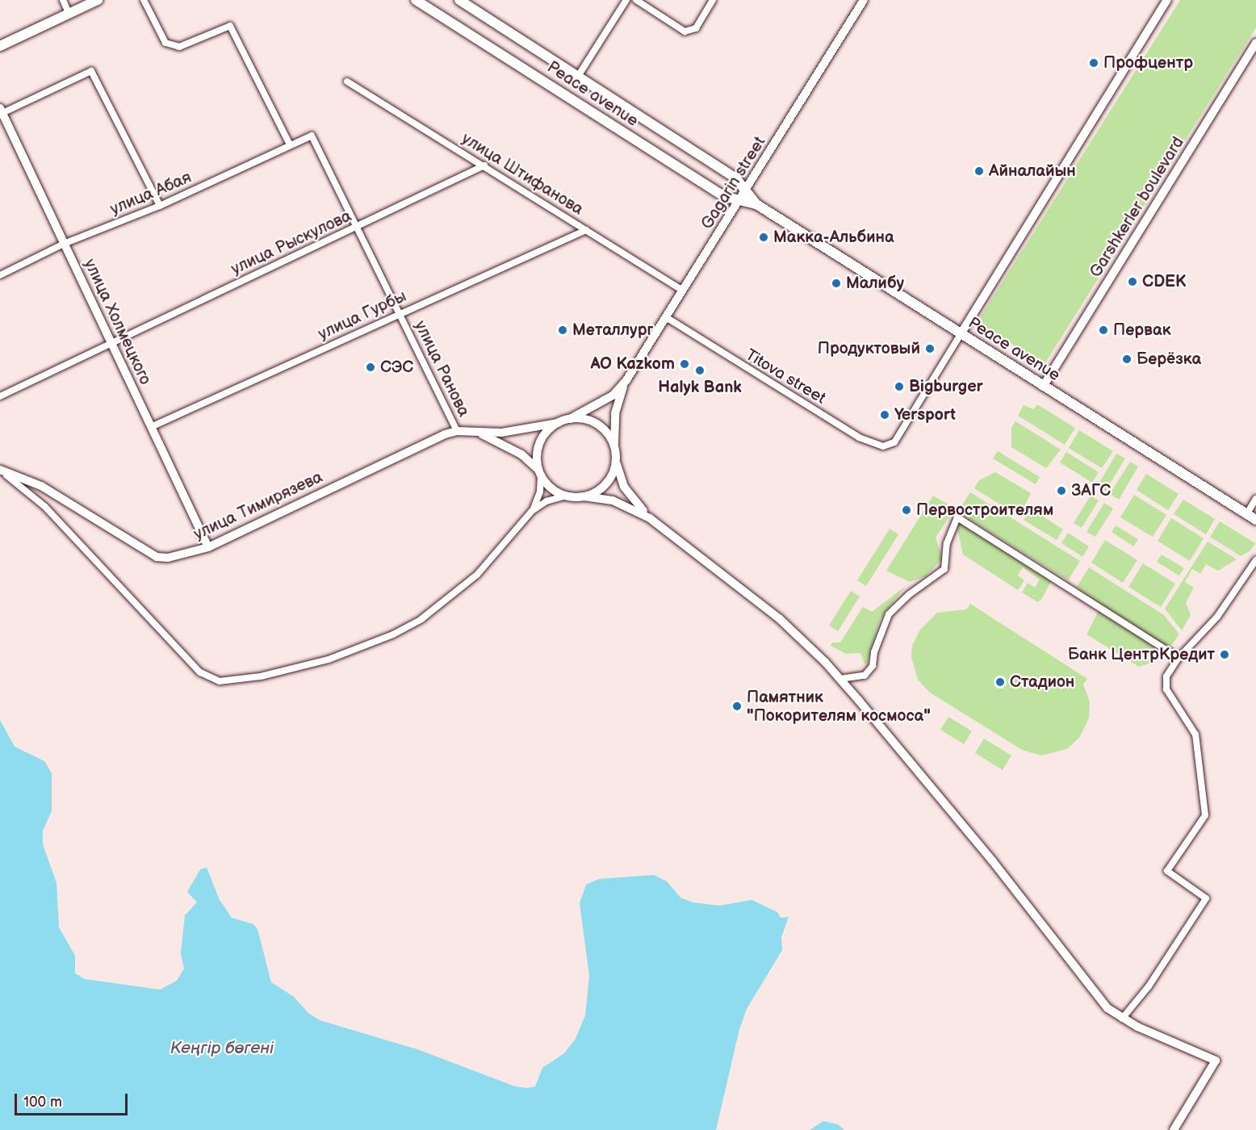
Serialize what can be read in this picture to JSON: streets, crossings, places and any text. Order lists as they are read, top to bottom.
{
  "streets": {
    "main road": ["Peace avenue"],
    "street": [
      "улица Штифанова",
      "Gagarin street",
      "улица Абая",
      "Garshkerler boulevard",
      "улица Рыскулова",
      "улица Гурбы",
      "улица Холмецкого",
      "улица Ранова",
      "Titova street",
      "улица Тимирязева"
    ]
  },
  "crossings": [
    ["Peace avenue", "Gagarin street"],
    ["Peace avenue", "Garshkerler boulevard"],
    ["Peace avenue", "Titova street"],
    ["улица Штифанова", "Gagarin street"],
    ["улица Штифанова", "улица Рыскулова"],
    ["улица Штифанова", "улица Гурбы"],
    ["Gagarin street", "Titova street"],
    ["улица Абая", "улица Холмецкого"],
    ["улица Абая", "улица Ранова"],
    ["улица Рыскулова", "улица Холмецкого"],
    ["улица Рыскулова", "улица Ранова"],
    ["улица Гурбы", "улица Холмецкого"],
    ["улица Гурбы", "улица Ранова"],
    ["улица Холмецкого", "улица Тимирязева"],
    ["улица Ранова", "улица Тимирязева"]
  ],
  "water": ["Кеңгір бөгені"],
  "places": [
    "Профцентр",
    "Айналайын",
    "Макка-Альбина",
    "CDEK",
    "Малибу",
    "Металлург",
    "Первак",
    "Продуктовый",
    "Берёзка",
    "AO Kazkom",
    "СЭС",
    "Halyk Bank",
    "Bigburger",
    "Yersport",
    "ЗАГС",
    "Первостроителям",
    "Банк ЦентрКредит",
    "Стадион",
    "Памятник \"Покорителям космоса\""
  ],
  "scale_bar": "100 m"
}
